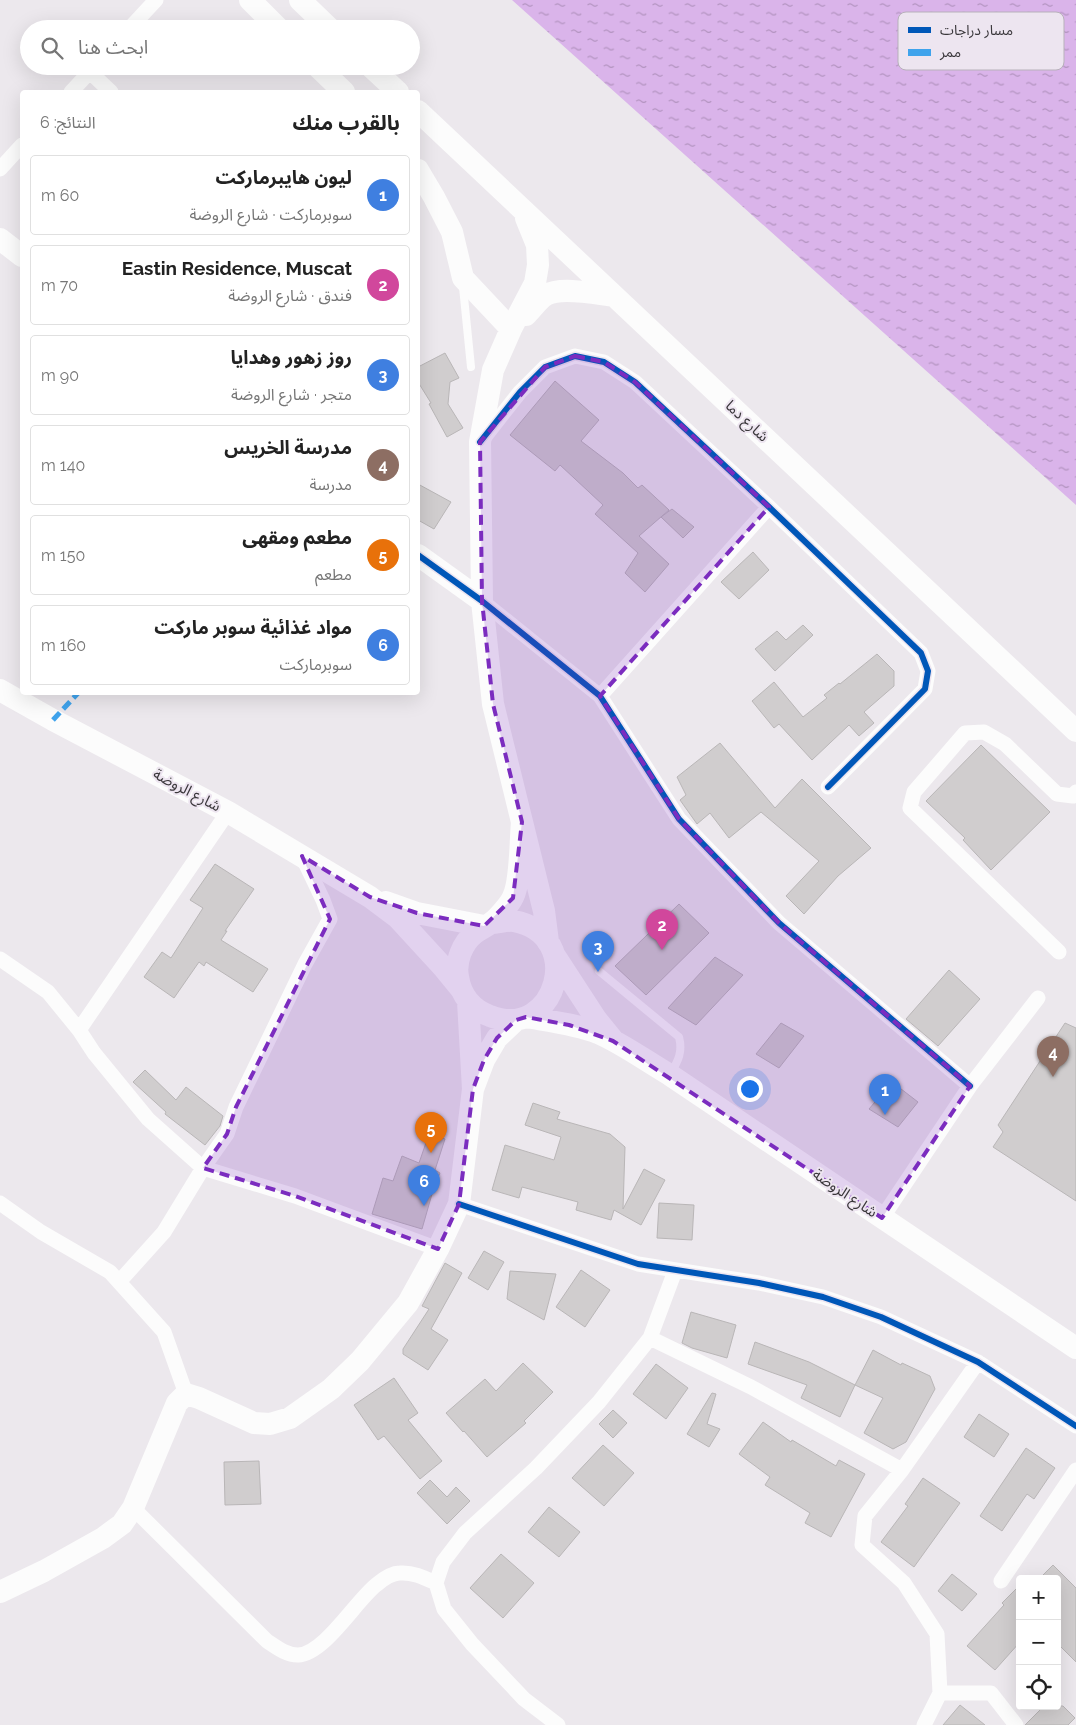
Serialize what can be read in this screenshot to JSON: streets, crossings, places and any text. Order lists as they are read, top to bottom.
{
  "streets": {
    "main road": ["شارع دما", "شارع الروضة"]
  },
  "legend": ["مسار دراجات", "ممر"],
  "page": {
    "search": "ابحث هنا",
    "heading": ["بالقرب منك", "النتائج: 6"],
    "list": [
      {
        "mark": "1",
        "name": "ليون هايبرماركت",
        "note": "سوبرماركت · شارع الروضة",
        "value": "60 m"
      },
      {
        "mark": "2",
        "name": "Eastin Residence, Muscat",
        "note": "فندق · شارع الروضة",
        "value": "70 m"
      },
      {
        "mark": "3",
        "name": "روز زهور وهدايا",
        "note": "متجر · شارع الروضة",
        "value": "90 m"
      },
      {
        "mark": "4",
        "name": "مدرسة الخريس",
        "note": "مدرسة",
        "value": "140 m"
      },
      {
        "mark": "5",
        "name": "مطعم ومقهى",
        "note": "مطعم",
        "value": "150 m"
      },
      {
        "mark": "6",
        "name": "مواد غذائية سوبر ماركت",
        "note": "سوبرماركت",
        "value": "160 m"
      }
    ],
    "pins": [
      "2",
      "3",
      "4",
      "1",
      "5",
      "6"
    ],
    "map_buttons": ["+", "−"]
  }
}
